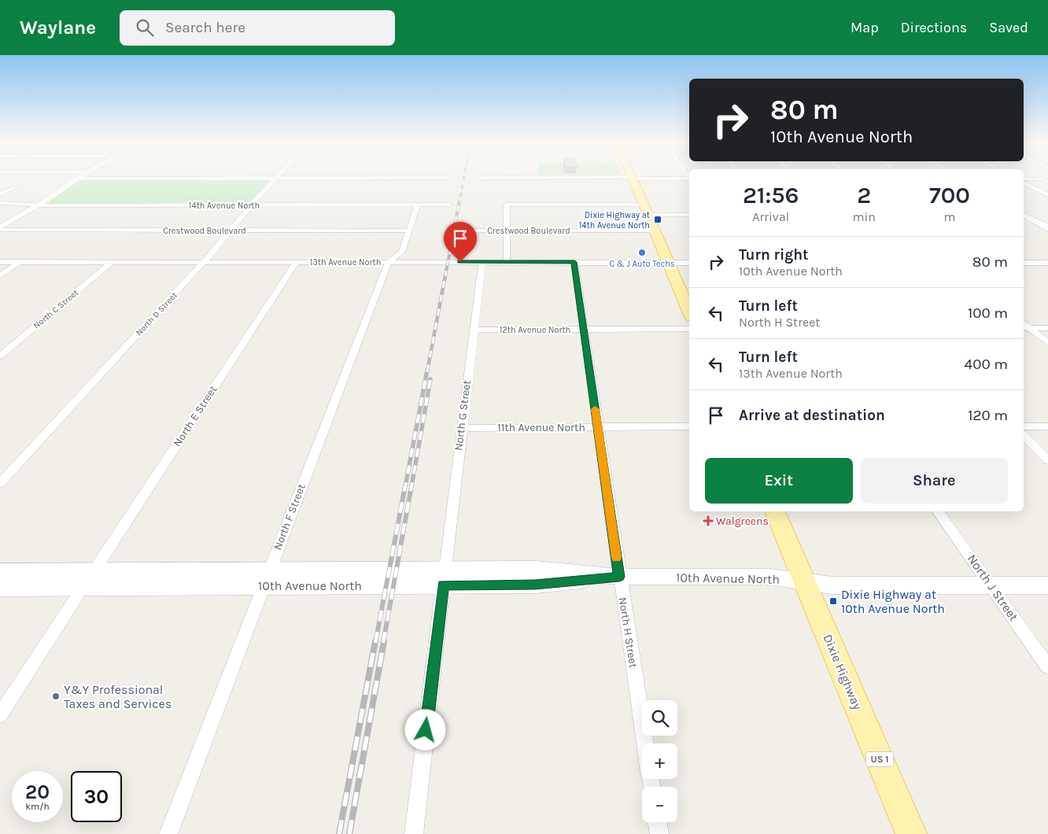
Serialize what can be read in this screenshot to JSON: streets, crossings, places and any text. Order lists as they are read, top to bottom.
{
  "streets": {
    "main road": ["10th Avenue North", "Dixie Highway", "US 1"],
    "street": [
      "14th Avenue North",
      "Crestwood Boulevard",
      "13th Avenue North",
      "North C Street",
      "North D Street",
      "12th Avenue North",
      "North G Street",
      "North E Street",
      "11th Avenue North",
      "North F Street",
      "North J Street",
      "North H Street"
    ]
  },
  "crossings": [
    ["14th Avenue North", "North D Street"],
    ["14th Avenue North", "North F Street"],
    ["Crestwood Boulevard", "North D Street"],
    ["Crestwood Boulevard", "North F Street"],
    ["13th Avenue North", "North C Street"],
    ["13th Avenue North", "North D Street"],
    ["13th Avenue North", "North G Street"],
    ["13th Avenue North", "North E Street"],
    ["13th Avenue North", "North F Street"],
    ["13th Avenue North", "North H Street"],
    ["12th Avenue North", "North G Street"],
    ["12th Avenue North", "North H Street"],
    ["North G Street", "11th Avenue North"],
    ["North G Street", "10th Avenue North"],
    ["North E Street", "10th Avenue North"],
    ["11th Avenue North", "North H Street"],
    ["North F Street", "10th Avenue North"],
    ["10th Avenue North", "North J Street"],
    ["10th Avenue North", "North H Street"],
    ["10th Avenue North", "Dixie Highway"]
  ],
  "places": {
    "transit": ["Dixie Highway at 14th Avenue North", "Dixie Highway at 10th Avenue North"],
    "other": ["C & J Auto Techs", "Y&Y Professional Taxes and Services"],
    "health": ["Walgreens"]
  },
  "page": {
    "header": "Waylane",
    "search": "Search here",
    "nav": ["Map", "Directions", "Saved"],
    "turn": ["80 m", "10th Avenue North"],
    "eta": [
      "21:56",
      "Arrival",
      "2",
      "min",
      "700",
      "m"
    ],
    "list": [
      {
        "name": "Turn right",
        "note": "10th Avenue North",
        "value": "80 m"
      },
      {
        "name": "Turn left",
        "note": "North H Street",
        "value": "100 m"
      },
      {
        "name": "Turn left",
        "note": "13th Avenue North",
        "value": "400 m"
      },
      {
        "name": "Arrive at destination",
        "value": "120 m"
      }
    ],
    "buttons": ["Exit", "Share"],
    "map_buttons": ["+", "−"],
    "speed": "20 km/h",
    "limit": "30"
  }
}
